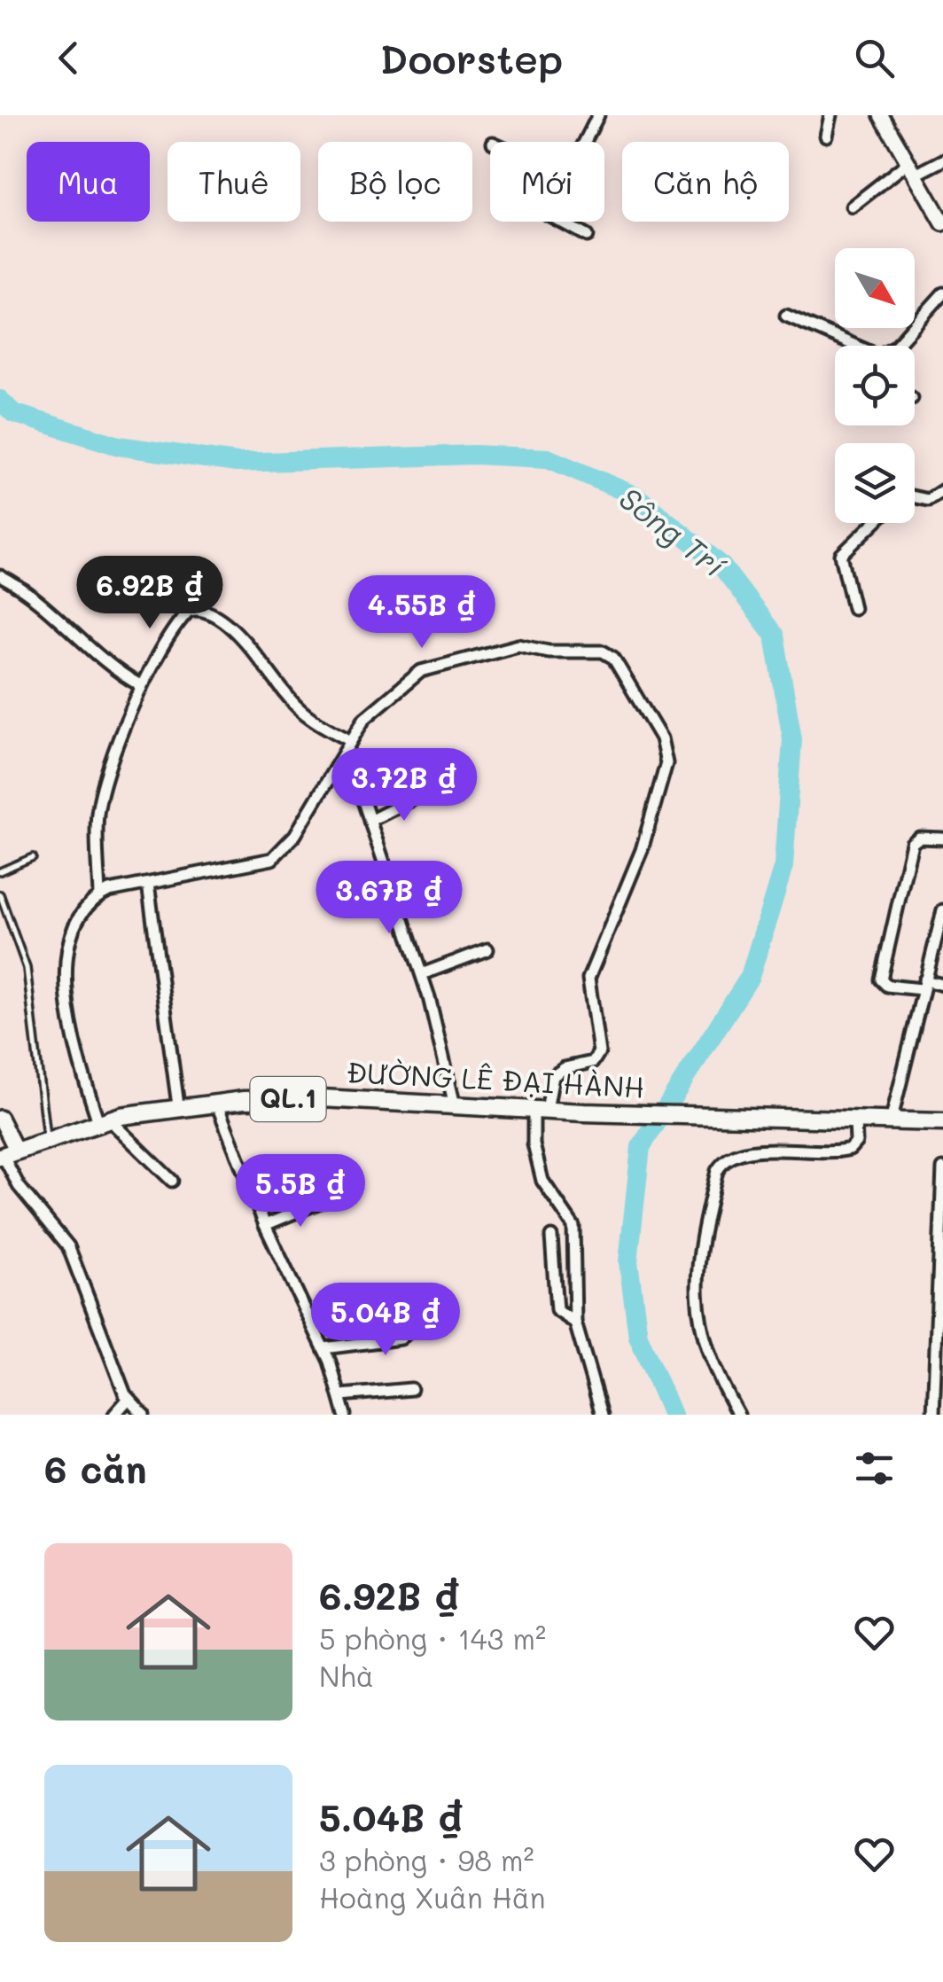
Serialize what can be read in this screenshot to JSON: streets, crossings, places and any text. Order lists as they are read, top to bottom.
{
  "streets": {
    "main road": ["ĐƯỜNG LÊ ĐẠI HÀNH", "QL.1"]
  },
  "water": ["Sông Trí"],
  "north": "bottom right",
  "page": {
    "header": "Doorstep",
    "chip": [
      "Mua",
      "Thuê",
      "Bộ lọc",
      "Mới",
      "Căn hộ"
    ],
    "price": [
      "6.92B ₫",
      "4.55B ₫",
      "3.72B ₫",
      "3.67B ₫",
      "5.5B ₫",
      "5.04B ₫"
    ],
    "heading": "6 căn",
    "list": [
      {
        "name": "6.92B ₫",
        "note": "5 phòng · 143 m² · Nhà"
      },
      {
        "name": "5.04B ₫",
        "note": "3 phòng · 98 m² · Hoàng Xuân Hãn"
      }
    ]
  }
}
